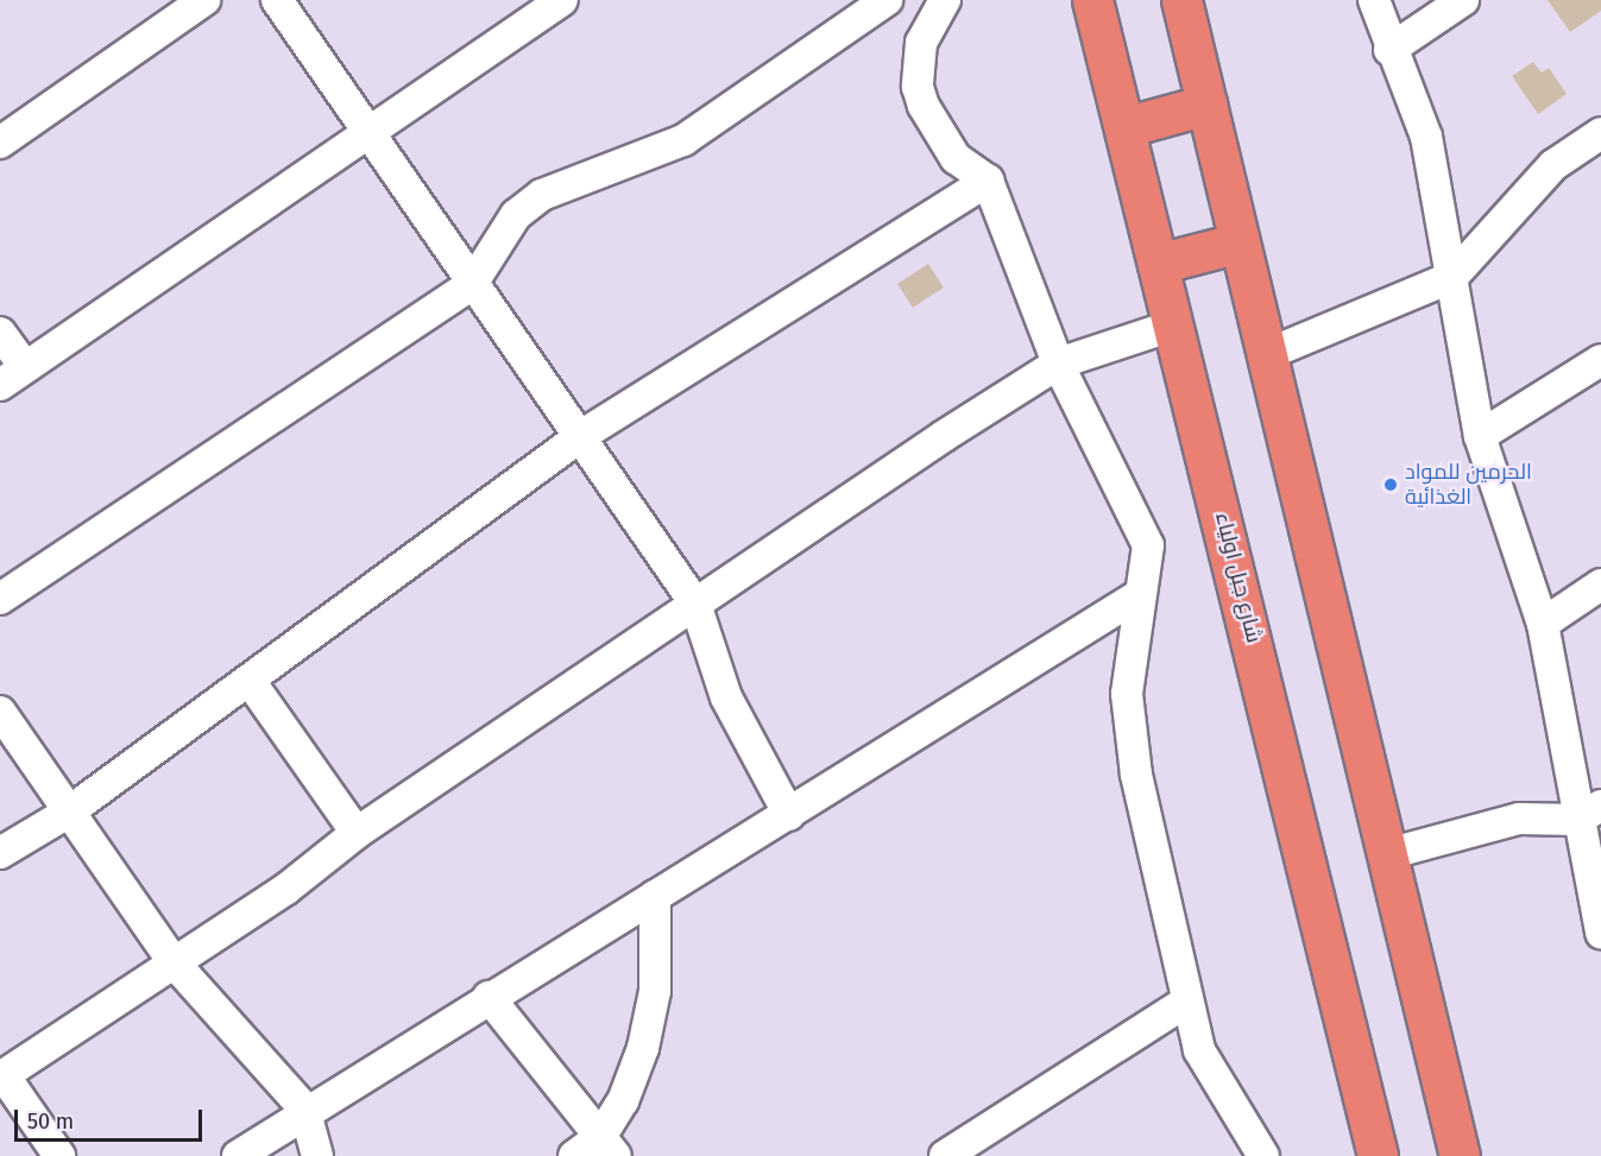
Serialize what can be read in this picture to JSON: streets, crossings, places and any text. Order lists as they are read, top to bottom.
{
  "streets": {
    "highway": ["شارع جبل اولياء"]
  },
  "places": ["الحرمين للمواد الغذائية"],
  "scale_bar": "50 m"
}
